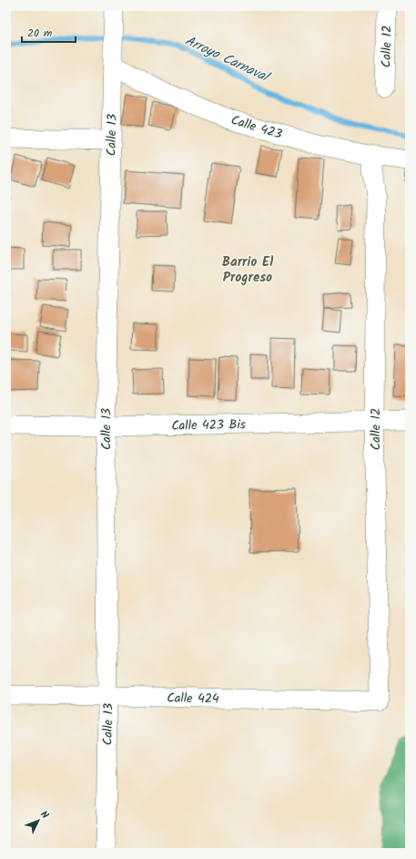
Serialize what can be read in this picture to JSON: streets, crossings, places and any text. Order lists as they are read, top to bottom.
{
  "streets": {
    "street": [
      "Calle 12",
      "Calle 423",
      "Calle 13",
      "Calle 423 Bis",
      "Calle 424"
    ]
  },
  "crossings": [
    ["Calle 12", "Calle 423"],
    ["Calle 12", "Calle 423 Bis"],
    ["Calle 12", "Calle 424"],
    ["Calle 423", "Calle 13"],
    ["Calle 13", "Calle 423 Bis"],
    ["Calle 13", "Calle 424"]
  ],
  "districts": ["Barrio El Progreso"],
  "water": ["Arroyo Carnaval"],
  "scale_bar": "20 m",
  "north": "top right"
}
